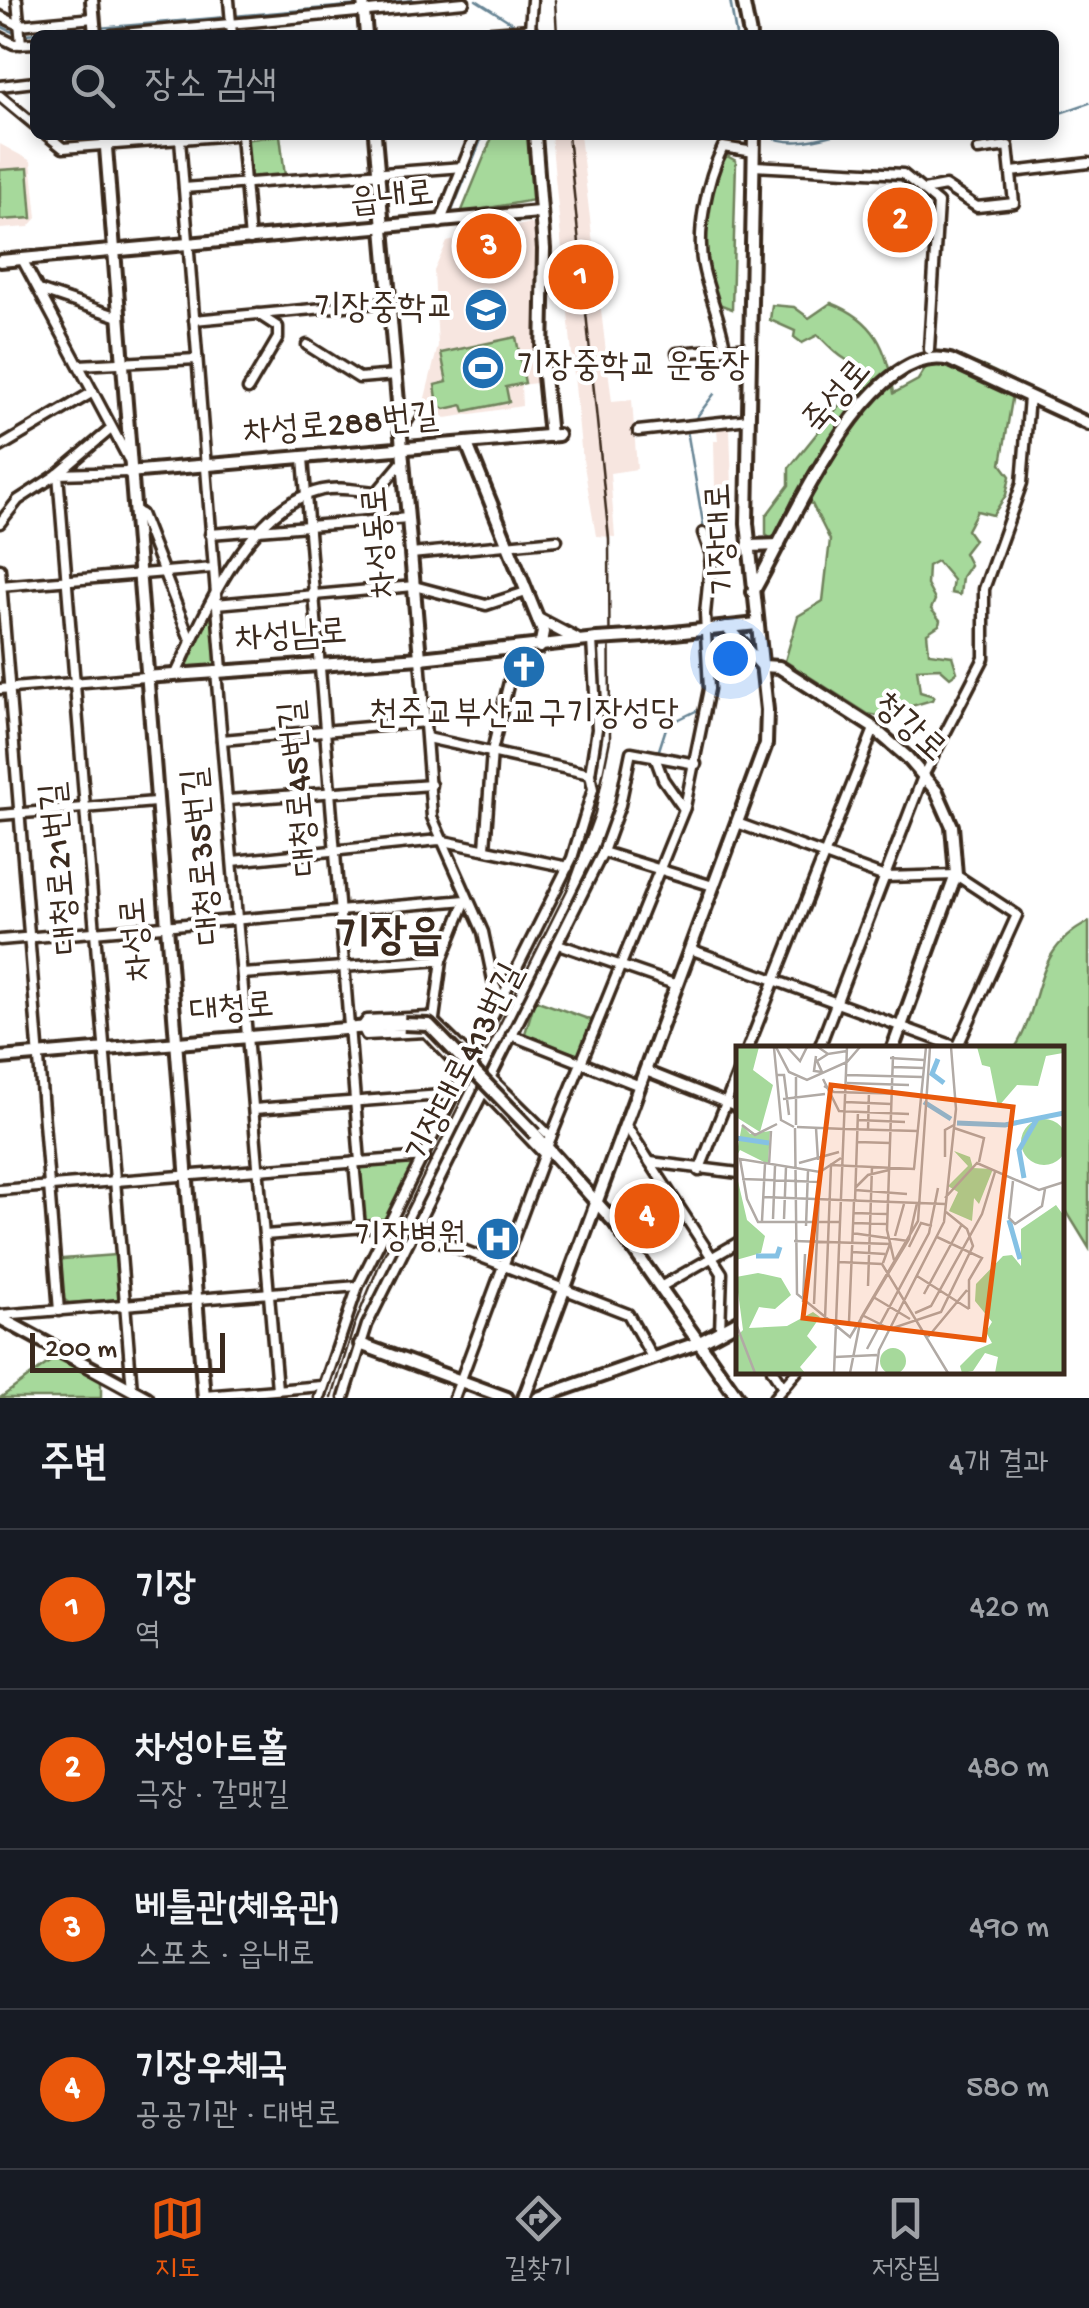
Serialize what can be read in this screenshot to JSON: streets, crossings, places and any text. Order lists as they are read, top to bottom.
{
  "streets": {
    "main road": [
      "읍내로",
      "죽성로",
      "차성로288번길",
      "기장대로",
      "차성동로",
      "차성남로",
      "청강로",
      "차성로",
      "대청로"
    ],
    "street": [
      "대청로45번길",
      "대청로35번길",
      "대청로21번길",
      "기장대로413번길"
    ]
  },
  "crossings": [
    ["읍내로", "차성로288번길"],
    ["읍내로", "차성동로"],
    ["읍내로", "대청로35번길"],
    ["읍내로", "차성로"],
    ["죽성로", "기장대로"],
    ["차성로288번길", "차성동로"],
    ["차성로288번길", "대청로45번길"],
    ["차성로288번길", "대청로35번길"],
    ["차성로288번길", "차성로"],
    ["기장대로", "차성남로"],
    ["기장대로", "청강로"],
    ["차성동로", "차성남로"],
    ["차성남로", "대청로45번길"],
    ["차성남로", "대청로35번길"],
    ["차성남로", "대청로21번길"],
    ["차성남로", "차성로"],
    ["대청로45번길", "대청로"],
    ["대청로35번길", "차성로"],
    ["대청로35번길", "대청로"],
    ["대청로21번길", "대청로"],
    ["차성로", "대청로"]
  ],
  "districts": ["기장읍"],
  "places": {
    "school or university": ["기장중학교"],
    "sports": ["기장중학교 운동장"],
    "church": ["천주교부산교구기장성당"],
    "hospital": ["기장병원"]
  },
  "scale_bar": "200 m",
  "page": {
    "search": "장소 검색",
    "pins": [
      "2",
      "3",
      "1",
      "4"
    ],
    "scale": "200 m",
    "heading": ["주변", "4개 결과"],
    "list": [
      {
        "mark": "1",
        "name": "기장",
        "note": "역",
        "value": "420 m"
      },
      {
        "mark": "2",
        "name": "차성아트홀",
        "note": "극장 · 갈맷길",
        "value": "480 m"
      },
      {
        "mark": "3",
        "name": "베틀관(체육관)",
        "note": "스포츠 · 읍내로",
        "value": "490 m"
      },
      {
        "mark": "4",
        "name": "기장우체국",
        "note": "공공기관 · 대변로",
        "value": "580 m"
      }
    ],
    "nav": ["지도", "길찾기", "저장됨"]
  }
}
